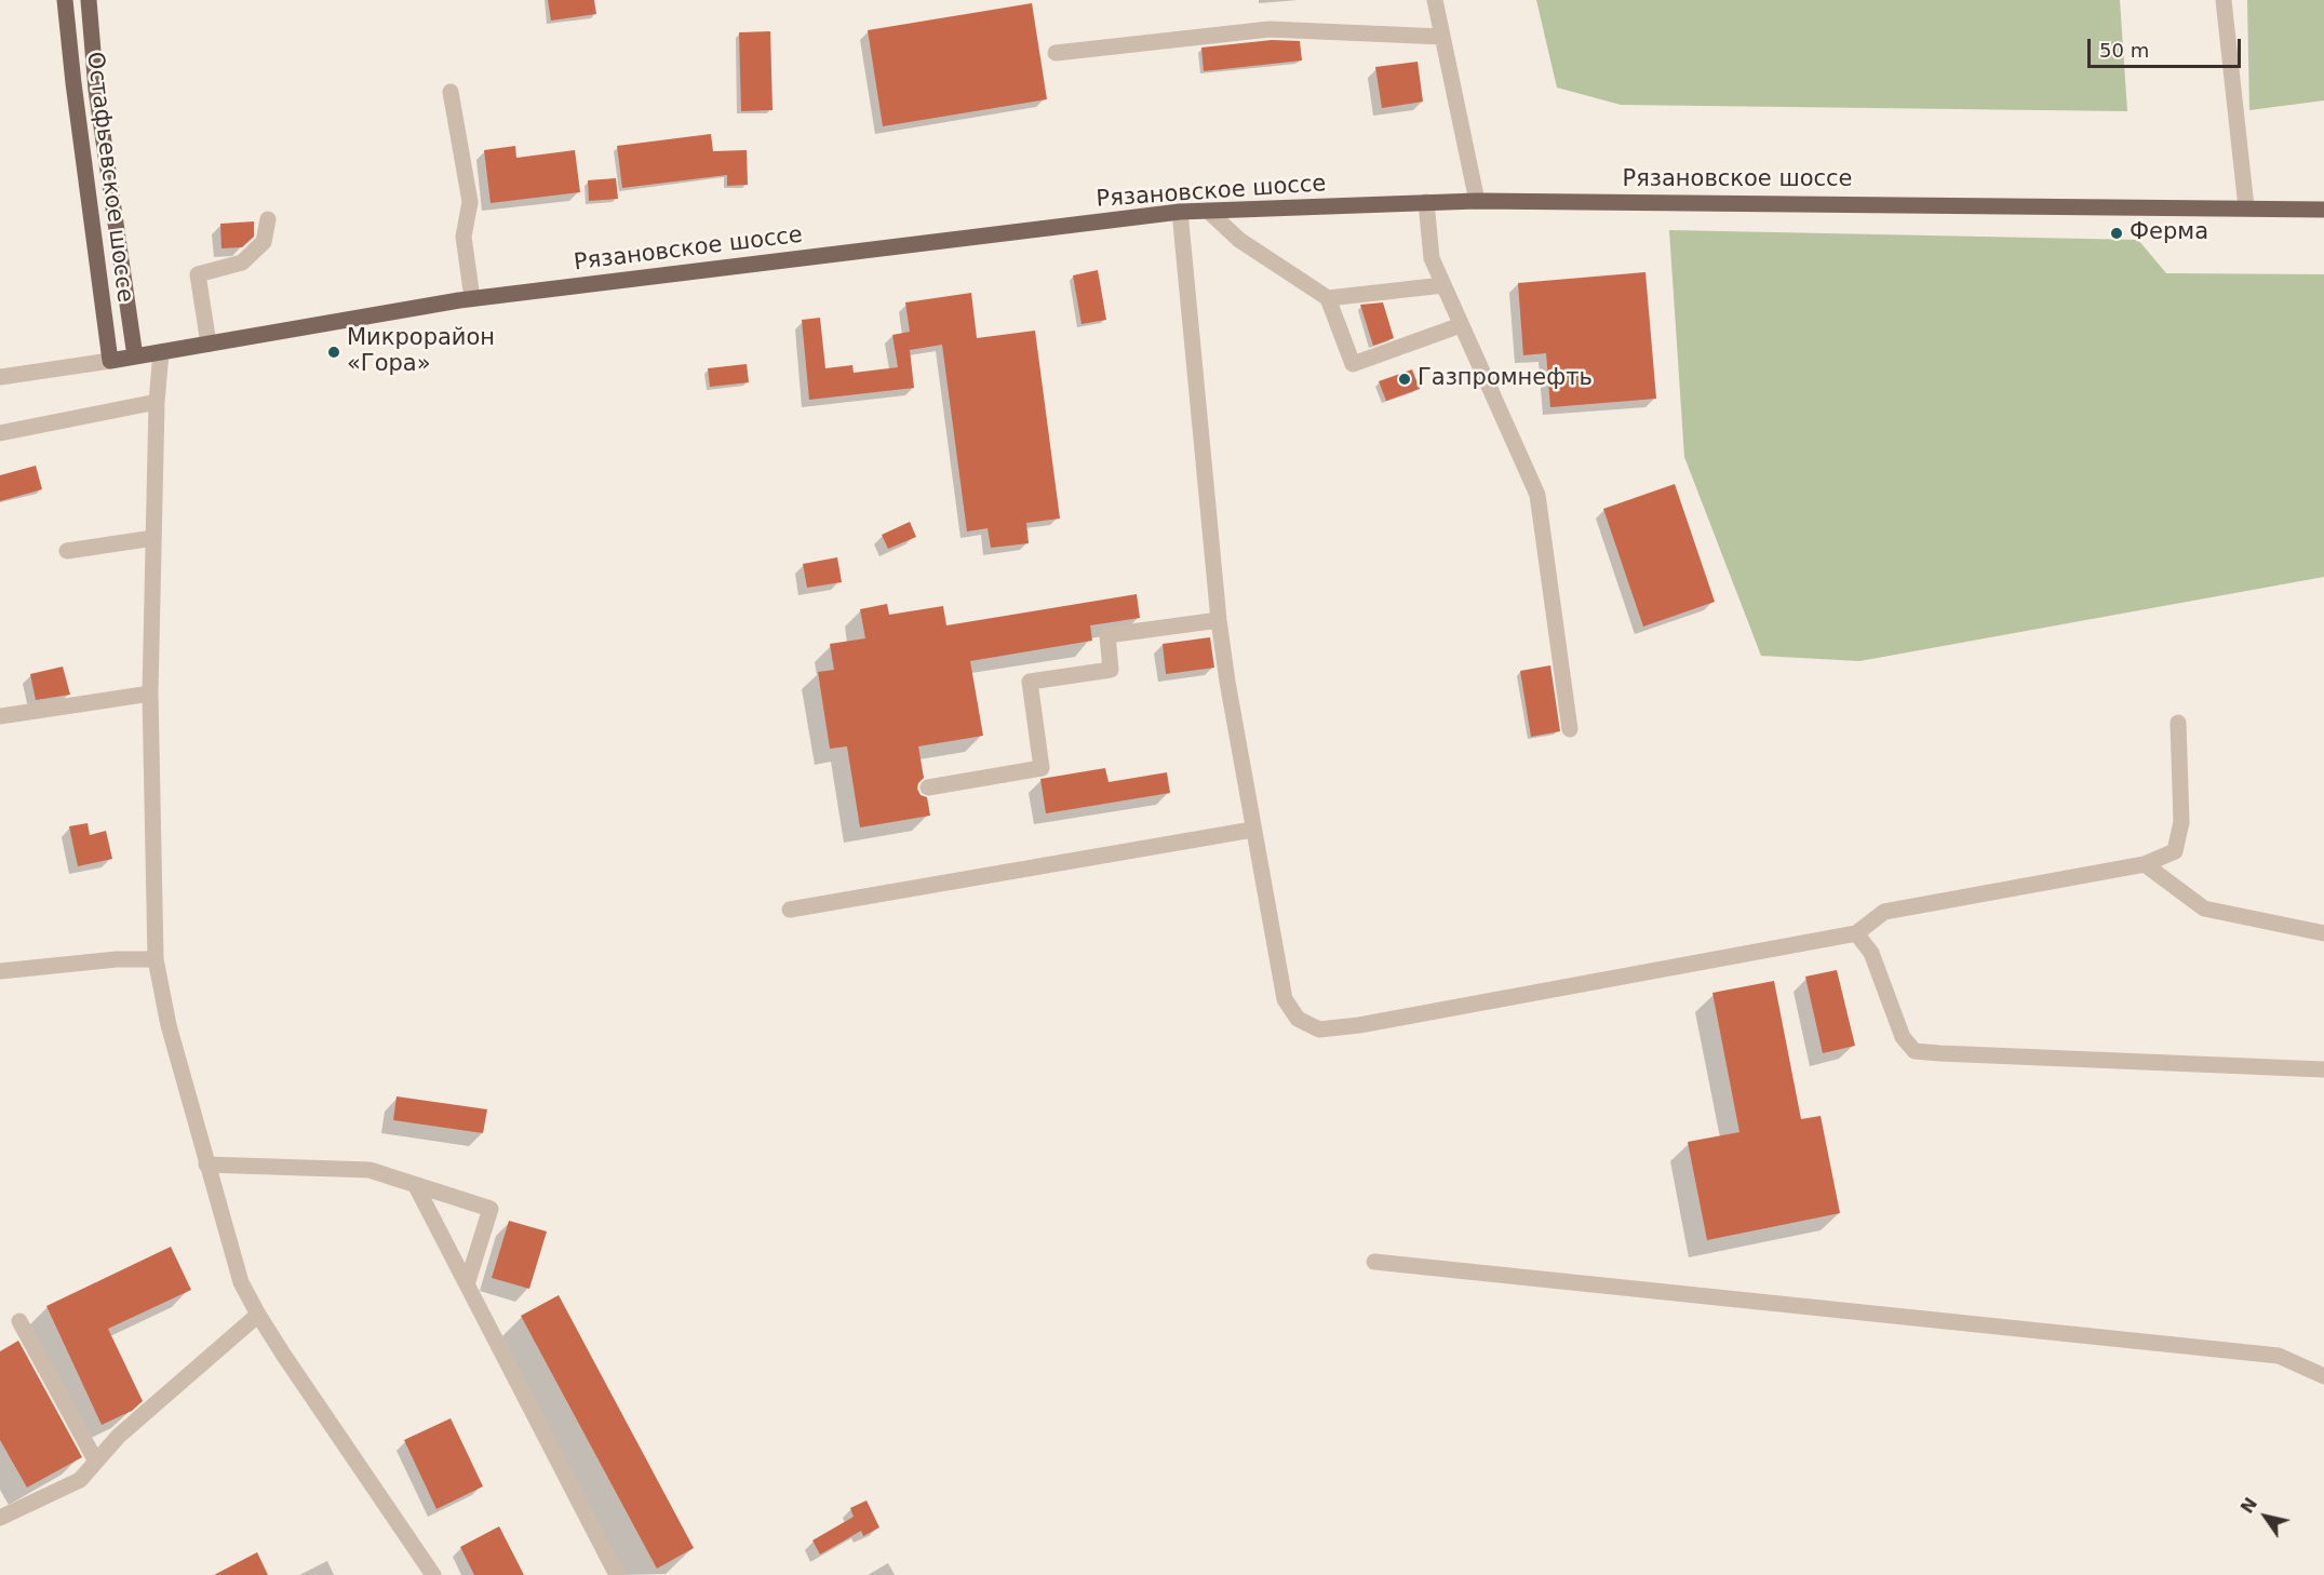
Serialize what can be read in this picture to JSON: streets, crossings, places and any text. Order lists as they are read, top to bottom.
{
  "streets": {
    "main road": ["Остафьевское шоссе", "Рязановское шоссе"]
  },
  "crossings": [
    ["Остафьевское шоссе", "Рязановское шоссе"]
  ],
  "places": ["Ферма", "Микрорайон «Гора»", "Газпромнефть"],
  "scale_bar": "50 m",
  "north": "top left"
}
